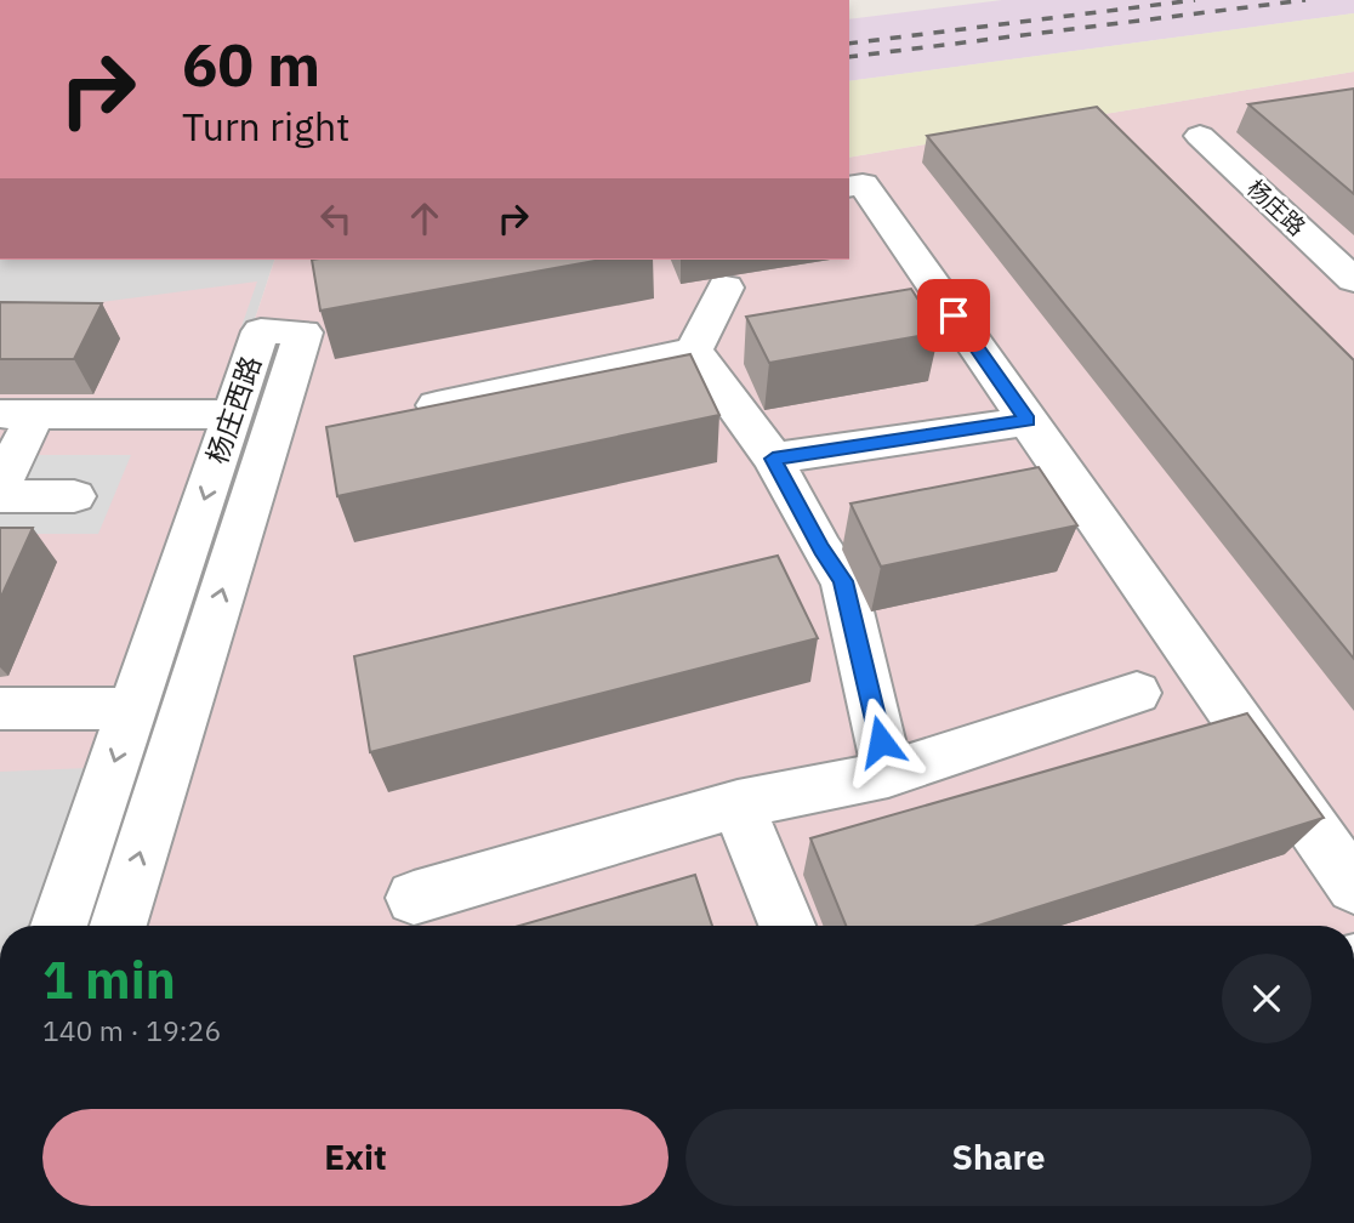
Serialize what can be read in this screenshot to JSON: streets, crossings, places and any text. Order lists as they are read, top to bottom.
{
  "streets": {
    "street": ["杨庄路", "杨庄西路"]
  },
  "page": {
    "turn": ["60 m", "Turn right"],
    "heading": ["1 min", "140 m · 19:26"],
    "buttons": ["Exit", "Share"]
  }
}
